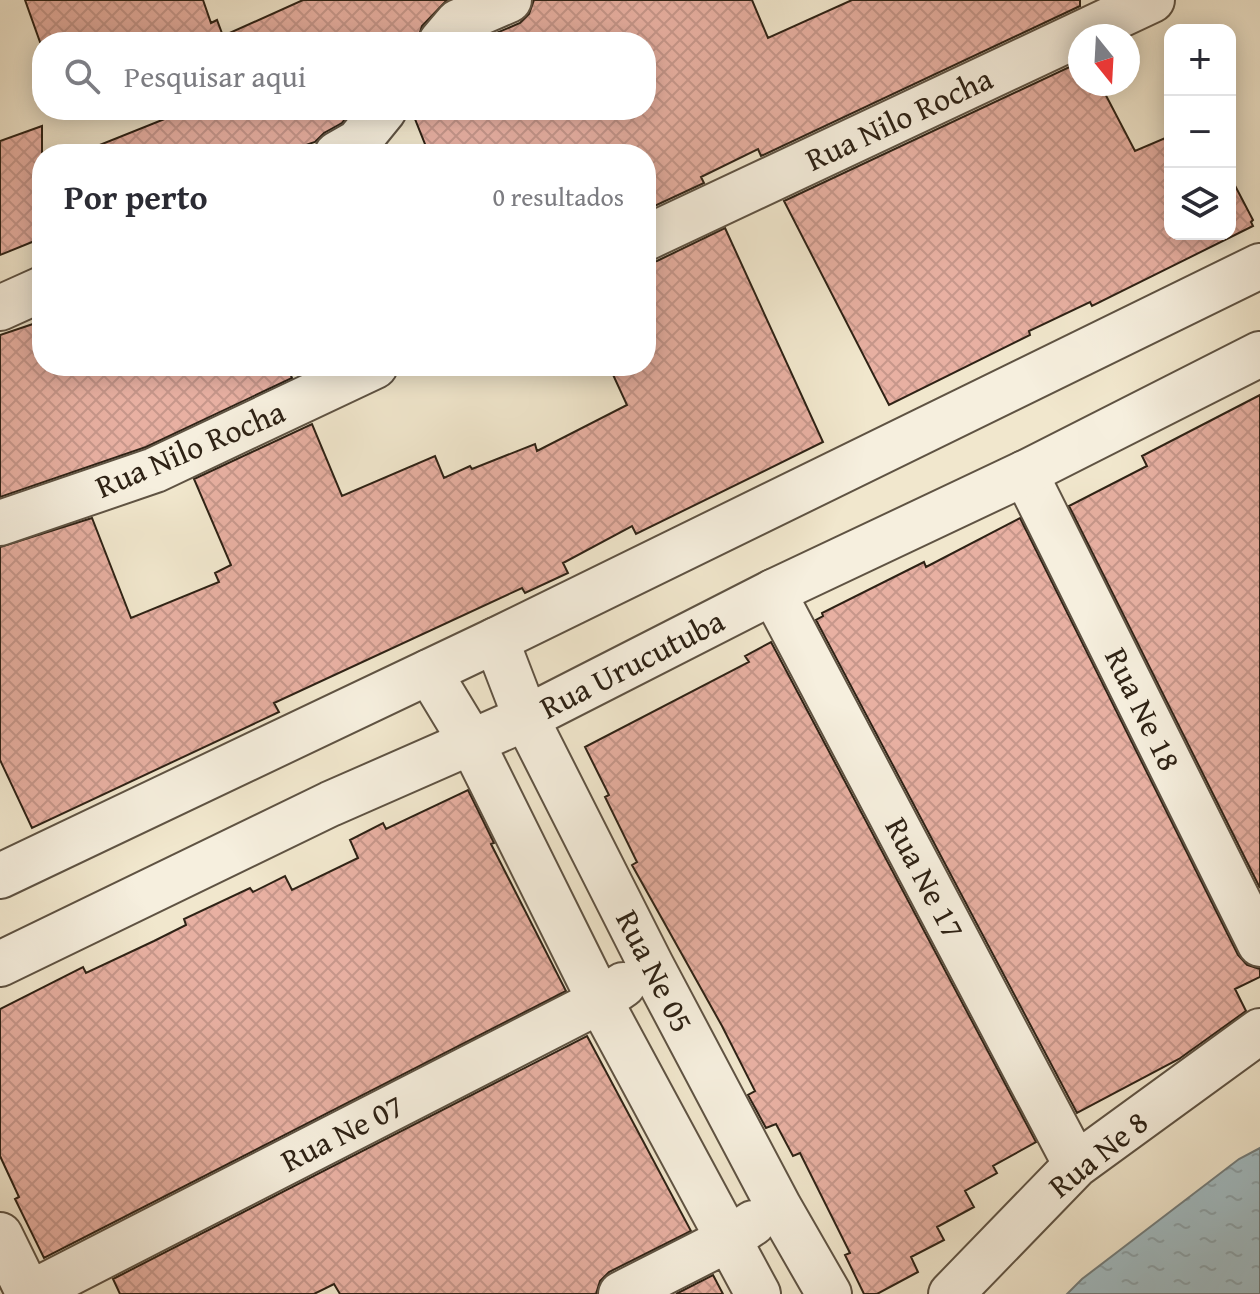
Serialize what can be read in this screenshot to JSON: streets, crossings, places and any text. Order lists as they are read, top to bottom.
{
  "streets": {
    "street": [
      "Rua Nilo Rocha",
      "Rua Urucutuba",
      "Rua Ne 18",
      "Rua Ne 17",
      "Rua Ne 05",
      "Rua Ne 07",
      "Rua Ne 8"
    ]
  },
  "crossings": [
    ["Rua Urucutuba", "Rua Ne 18"],
    ["Rua Urucutuba", "Rua Ne 17"],
    ["Rua Urucutuba", "Rua Ne 05"],
    ["Rua Ne 17", "Rua Ne 8"],
    ["Rua Ne 05", "Rua Ne 07"]
  ],
  "north": "bottom",
  "page": {
    "map_buttons": ["+", "−"],
    "search": "Pesquisar aqui",
    "heading": ["Por perto", "0 resultados"]
  }
}
